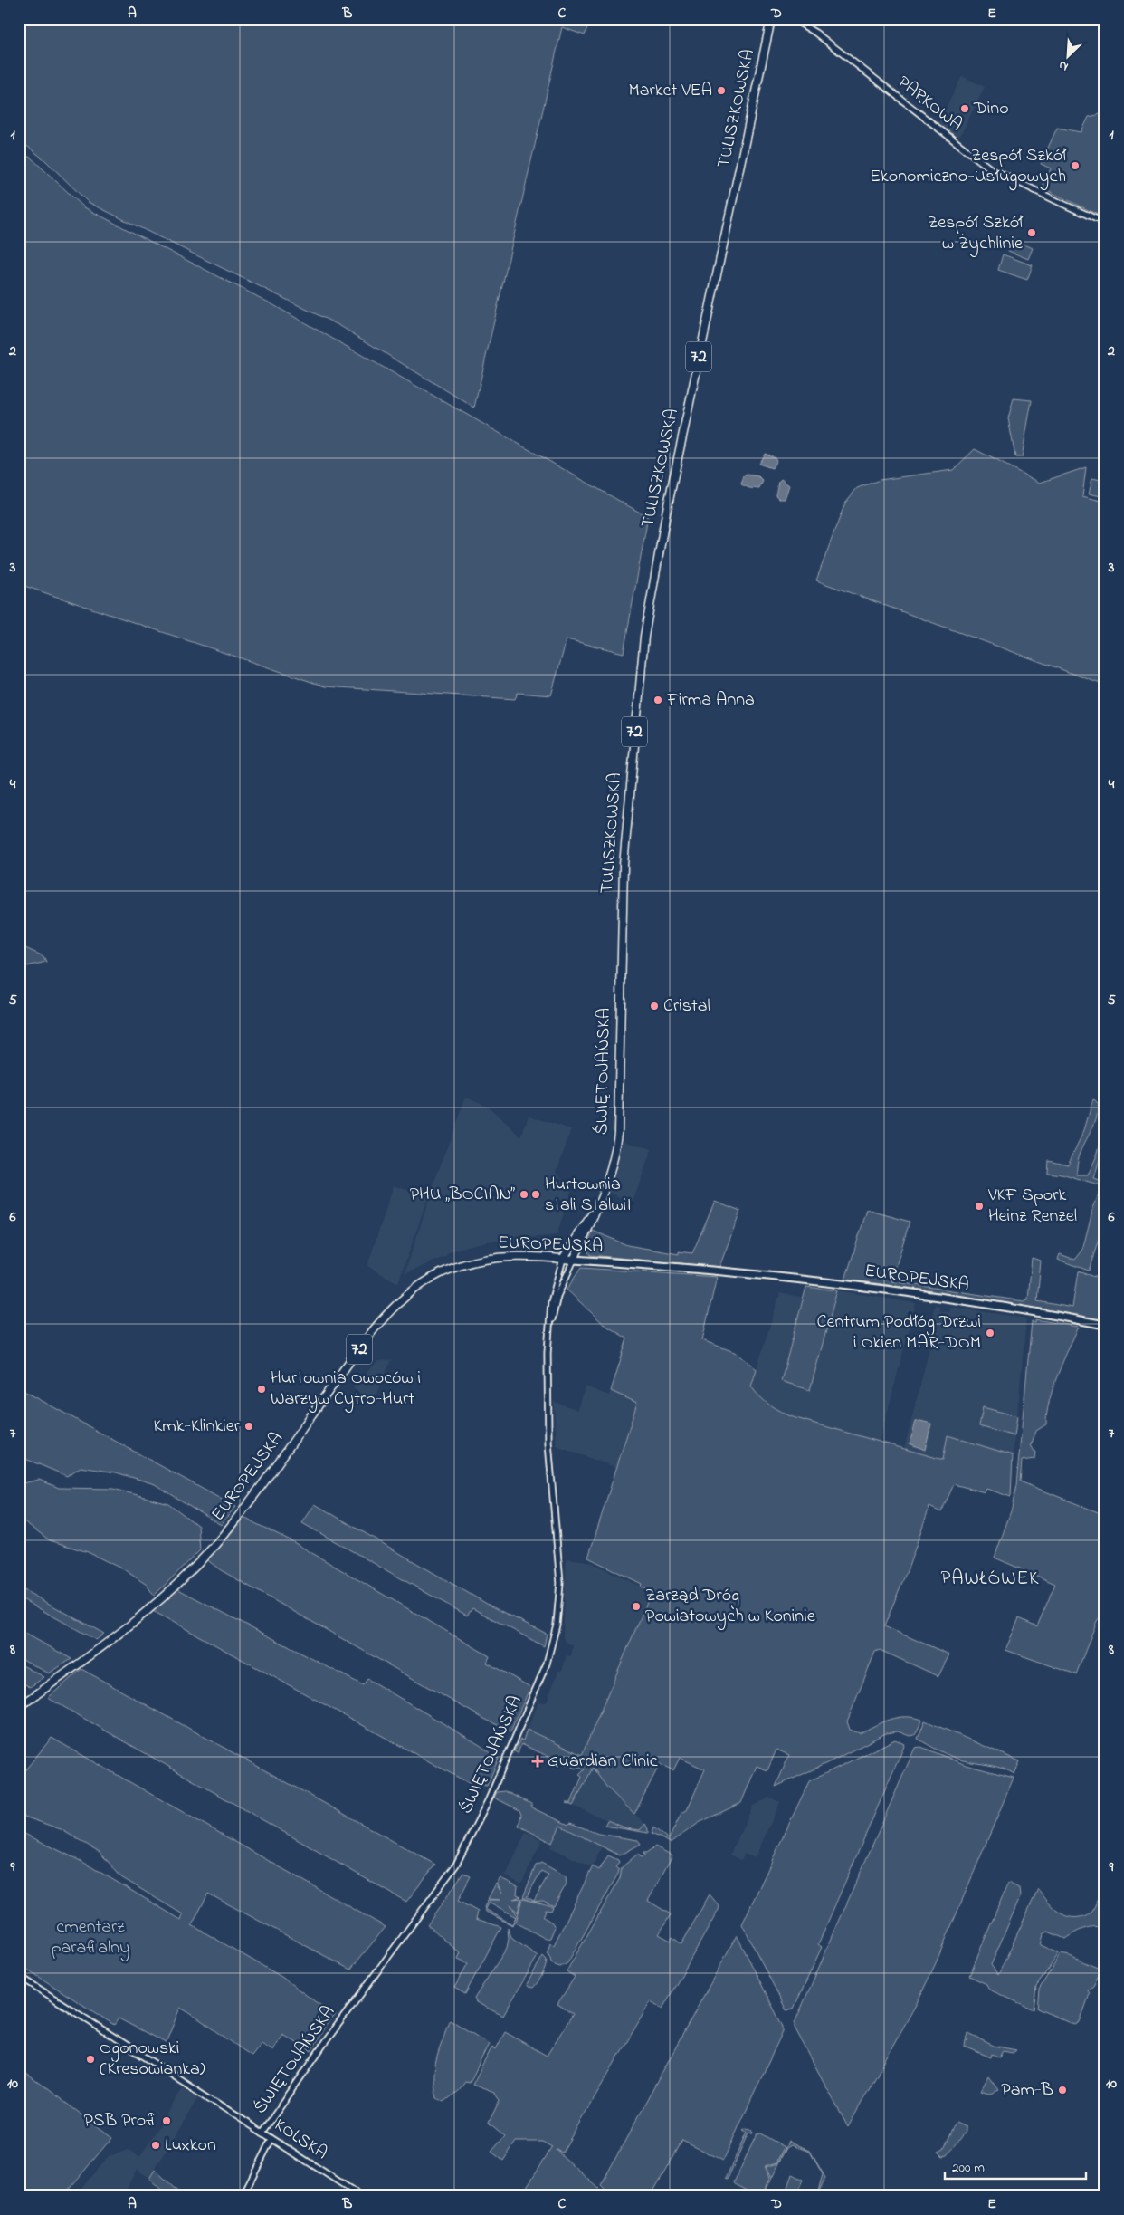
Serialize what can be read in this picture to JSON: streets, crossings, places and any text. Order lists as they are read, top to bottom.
{
  "streets": {
    "main road": [
      "TULISZKOWSKA",
      "72",
      "ŚWIĘTOJAŃSKA",
      "EUROPEJSKA"
    ],
    "street": ["PARKOWA", "KOLSKA"]
  },
  "crossings": [
    ["TULISZKOWSKA", "ŚWIĘTOJAŃSKA"],
    ["ŚWIĘTOJAŃSKA", "EUROPEJSKA"],
    ["ŚWIĘTOJAŃSKA", "KOLSKA"]
  ],
  "districts": ["PAWŁÓWEK"],
  "parks": ["cmentarz parafialny"],
  "places": {
    "other": [
      "Market VEA",
      "Dino",
      "Zespół Szkół Ekonomiczno-Usługowych",
      "Zespół Szkół w Żychlinie",
      "Firma Anna",
      "Cristal",
      "PHU „BOCIAN”",
      "Hurtownia stali Stalwit",
      "VKF Spork Heinz Renzel",
      "Centrum Podłóg Drzwi i Okien MAR-DOM",
      "Hurtownia Owoców i Warzyw Cytro-Hurt",
      "Kmk-Klinkier",
      "Zarząd Dróg Powiatowych w Koninie",
      "Ogonowski (Kresowianka)",
      "Pam-B",
      "PSB Profi",
      "Luxkon"
    ],
    "health": ["Guardian Clinic"]
  },
  "scale_bar": "200 m",
  "north": "bottom left",
  "grid": {
    "columns": [
      "A",
      "B",
      "C",
      "D",
      "E"
    ],
    "rows": [
      "1",
      "2",
      "3",
      "4",
      "5",
      "6",
      "7",
      "8",
      "9",
      "10"
    ]
  }
}
